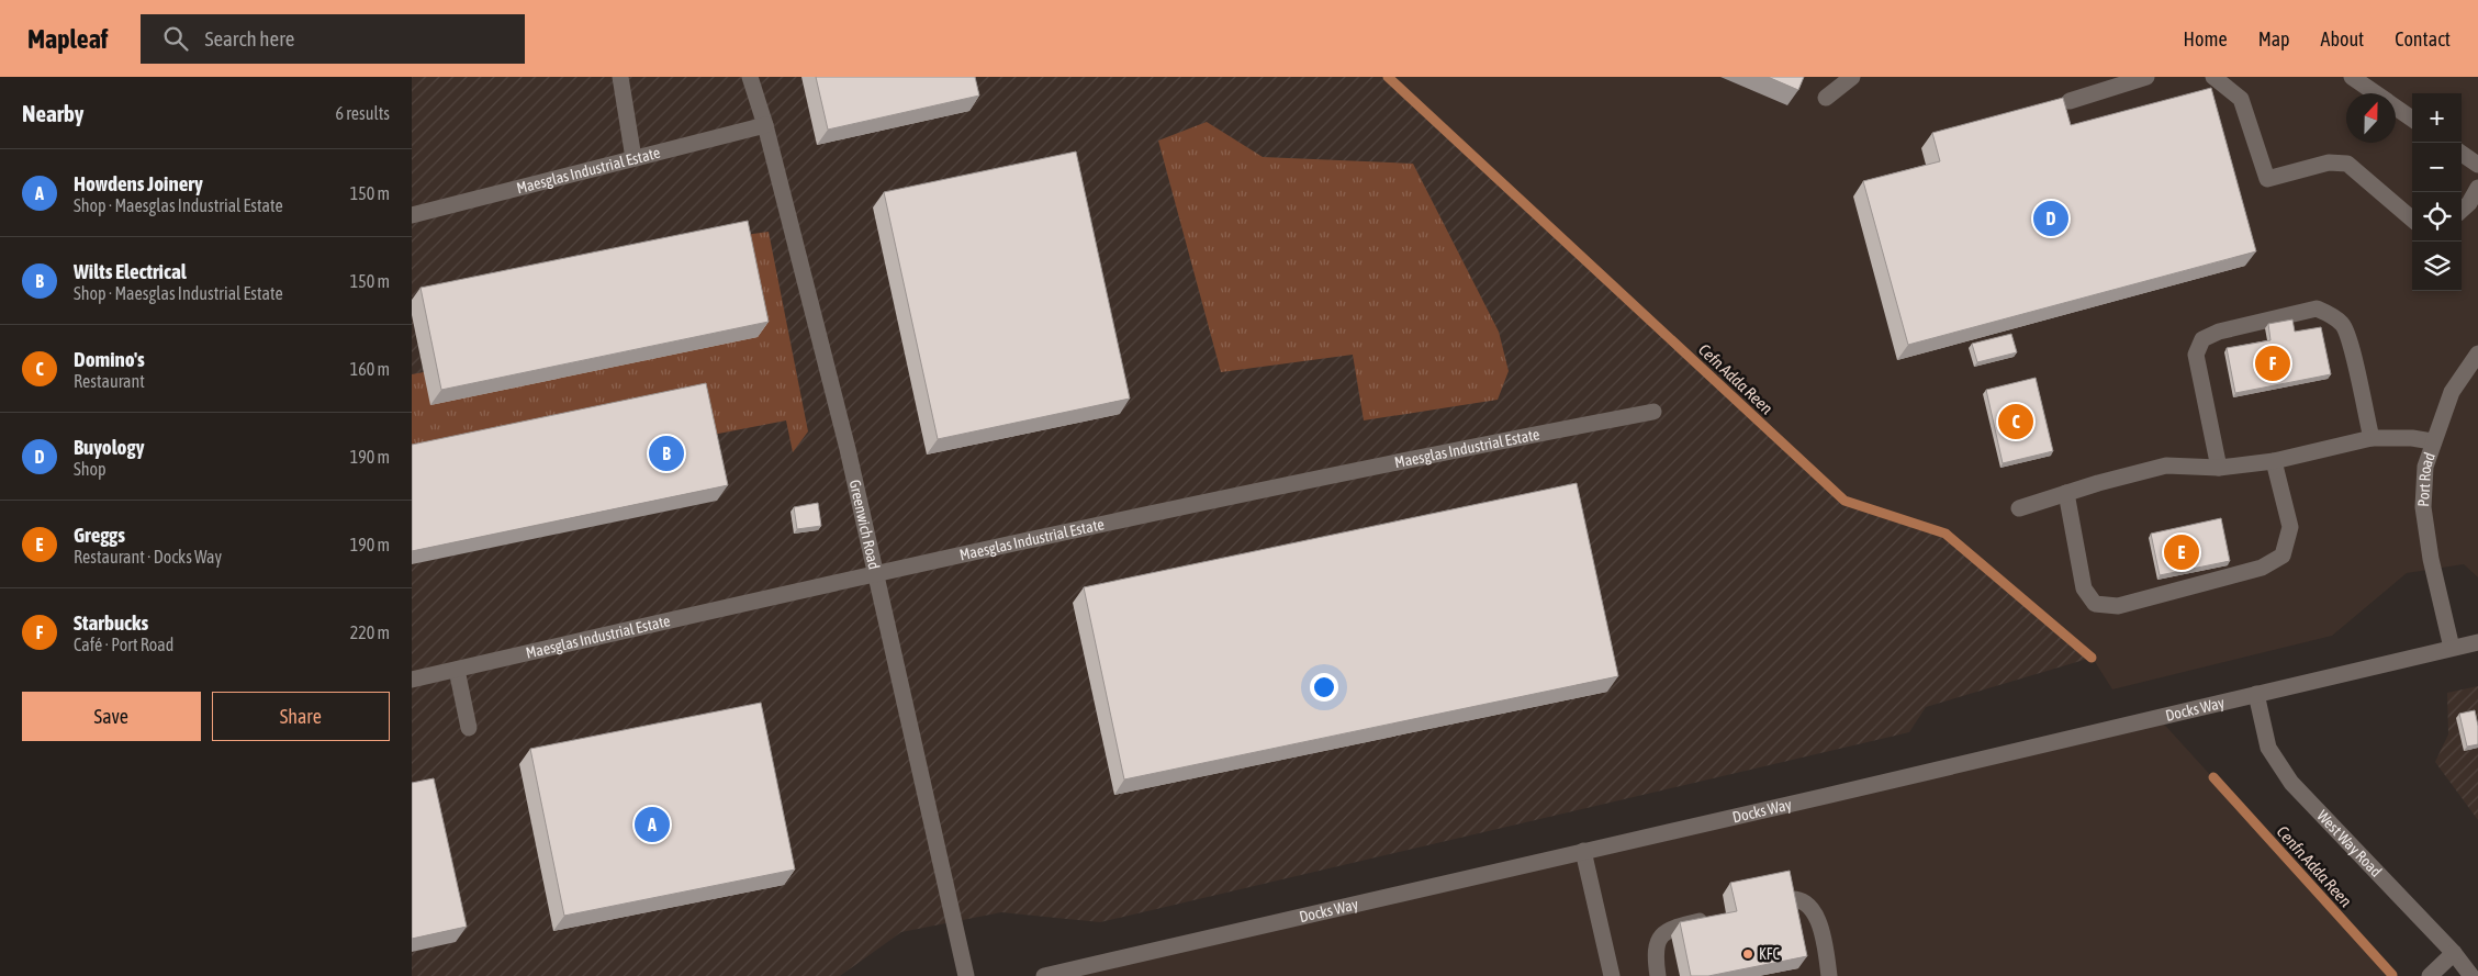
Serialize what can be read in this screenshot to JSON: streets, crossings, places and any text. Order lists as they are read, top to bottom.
{
  "streets": {
    "street": [
      "Maesglas Industrial Estate",
      "Port Road",
      "Greenwich Road",
      "Docks Way",
      "West Way Road"
    ]
  },
  "crossings": [
    ["Maesglas Industrial Estate", "Greenwich Road"],
    ["Port Road", "Docks Way"],
    ["Docks Way", "West Way Road"]
  ],
  "water": ["Cefn Adda Reen", "Cenfn Adda Reen"],
  "places": ["KFC"],
  "north": "top",
  "page": {
    "header": "Mapleaf",
    "search": "Search here",
    "nav": [
      "Home",
      "Map",
      "About",
      "Contact"
    ],
    "heading": ["Nearby", "6 results"],
    "map_buttons": ["+", "−"],
    "list": [
      {
        "mark": "A",
        "name": "Howdens Joinery",
        "note": "Shop · Maesglas Industrial Estate",
        "value": "150 m"
      },
      {
        "mark": "B",
        "name": "Wilts Electrical",
        "note": "Shop · Maesglas Industrial Estate",
        "value": "150 m"
      },
      {
        "mark": "C",
        "name": "Domino's",
        "note": "Restaurant",
        "value": "160 m"
      },
      {
        "mark": "D",
        "name": "Buyology",
        "note": "Shop",
        "value": "190 m"
      },
      {
        "mark": "E",
        "name": "Greggs",
        "note": "Restaurant · Docks Way",
        "value": "190 m"
      },
      {
        "mark": "F",
        "name": "Starbucks",
        "note": "Café · Port Road",
        "value": "220 m"
      }
    ],
    "pins": [
      "D",
      "F",
      "C",
      "B",
      "E",
      "A"
    ],
    "buttons": ["Save", "Share"]
  }
}
